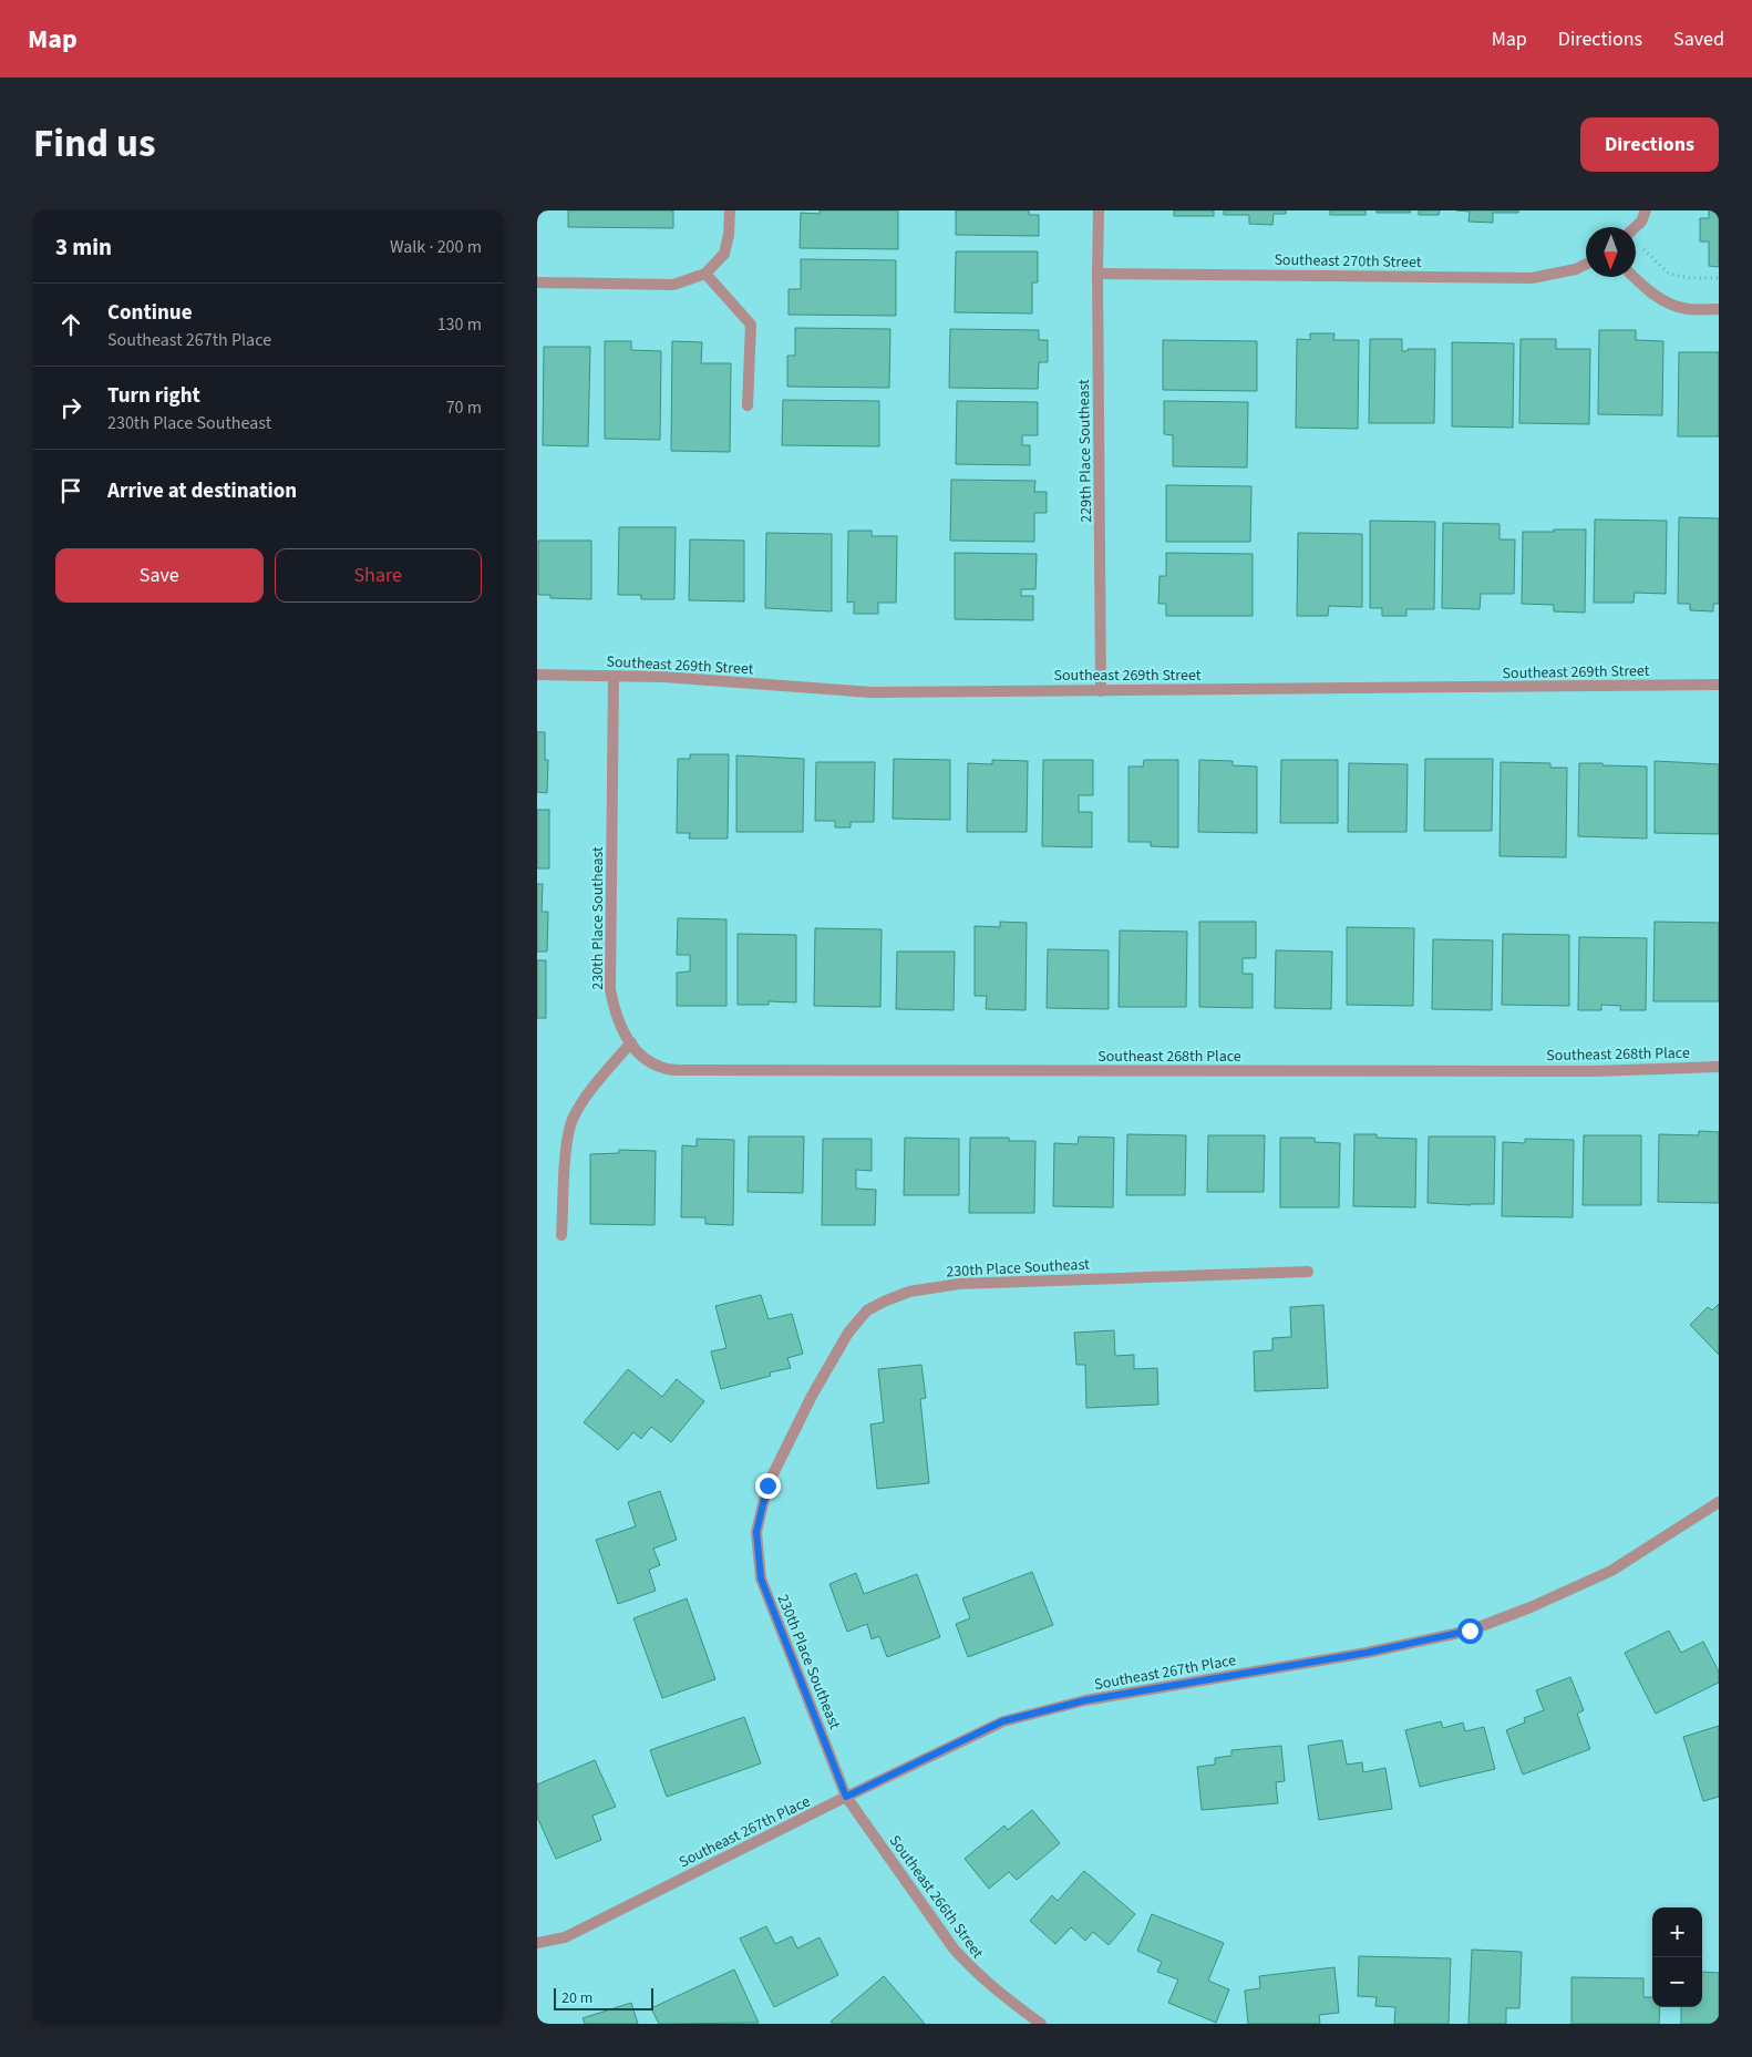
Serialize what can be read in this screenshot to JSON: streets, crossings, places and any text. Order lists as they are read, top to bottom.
{
  "streets": {
    "street": [
      "Southeast 270th Street",
      "229th Place Southeast",
      "Southeast 269th Street",
      "230th Place Southeast",
      "Southeast 268th Place",
      "Southeast 267th Place",
      "Southeast 266th Street"
    ]
  },
  "crossings": [
    ["Southeast 270th Street", "229th Place Southeast"],
    ["229th Place Southeast", "Southeast 269th Street"],
    ["Southeast 269th Street", "230th Place Southeast"],
    ["230th Place Southeast", "Southeast 268th Place"],
    ["230th Place Southeast", "Southeast 267th Place"],
    ["230th Place Southeast", "Southeast 266th Street"],
    ["Southeast 267th Place", "Southeast 266th Street"]
  ],
  "scale_bar": "20 m",
  "north": "bottom",
  "page": {
    "header": "Map",
    "nav": ["Map", "Directions", "Saved"],
    "title": "Find us",
    "buttons": [
      "Directions",
      ["Save", "Share"]
    ],
    "heading": ["3 min", "Walk · 200 m"],
    "list": [
      ["Continue", "Southeast 267th Place", "130 m"],
      ["Turn right", "230th Place Southeast", "70 m"],
      "Arrive at destination"
    ],
    "map_buttons": ["+", "−"],
    "scale": "20 m"
  }
}
